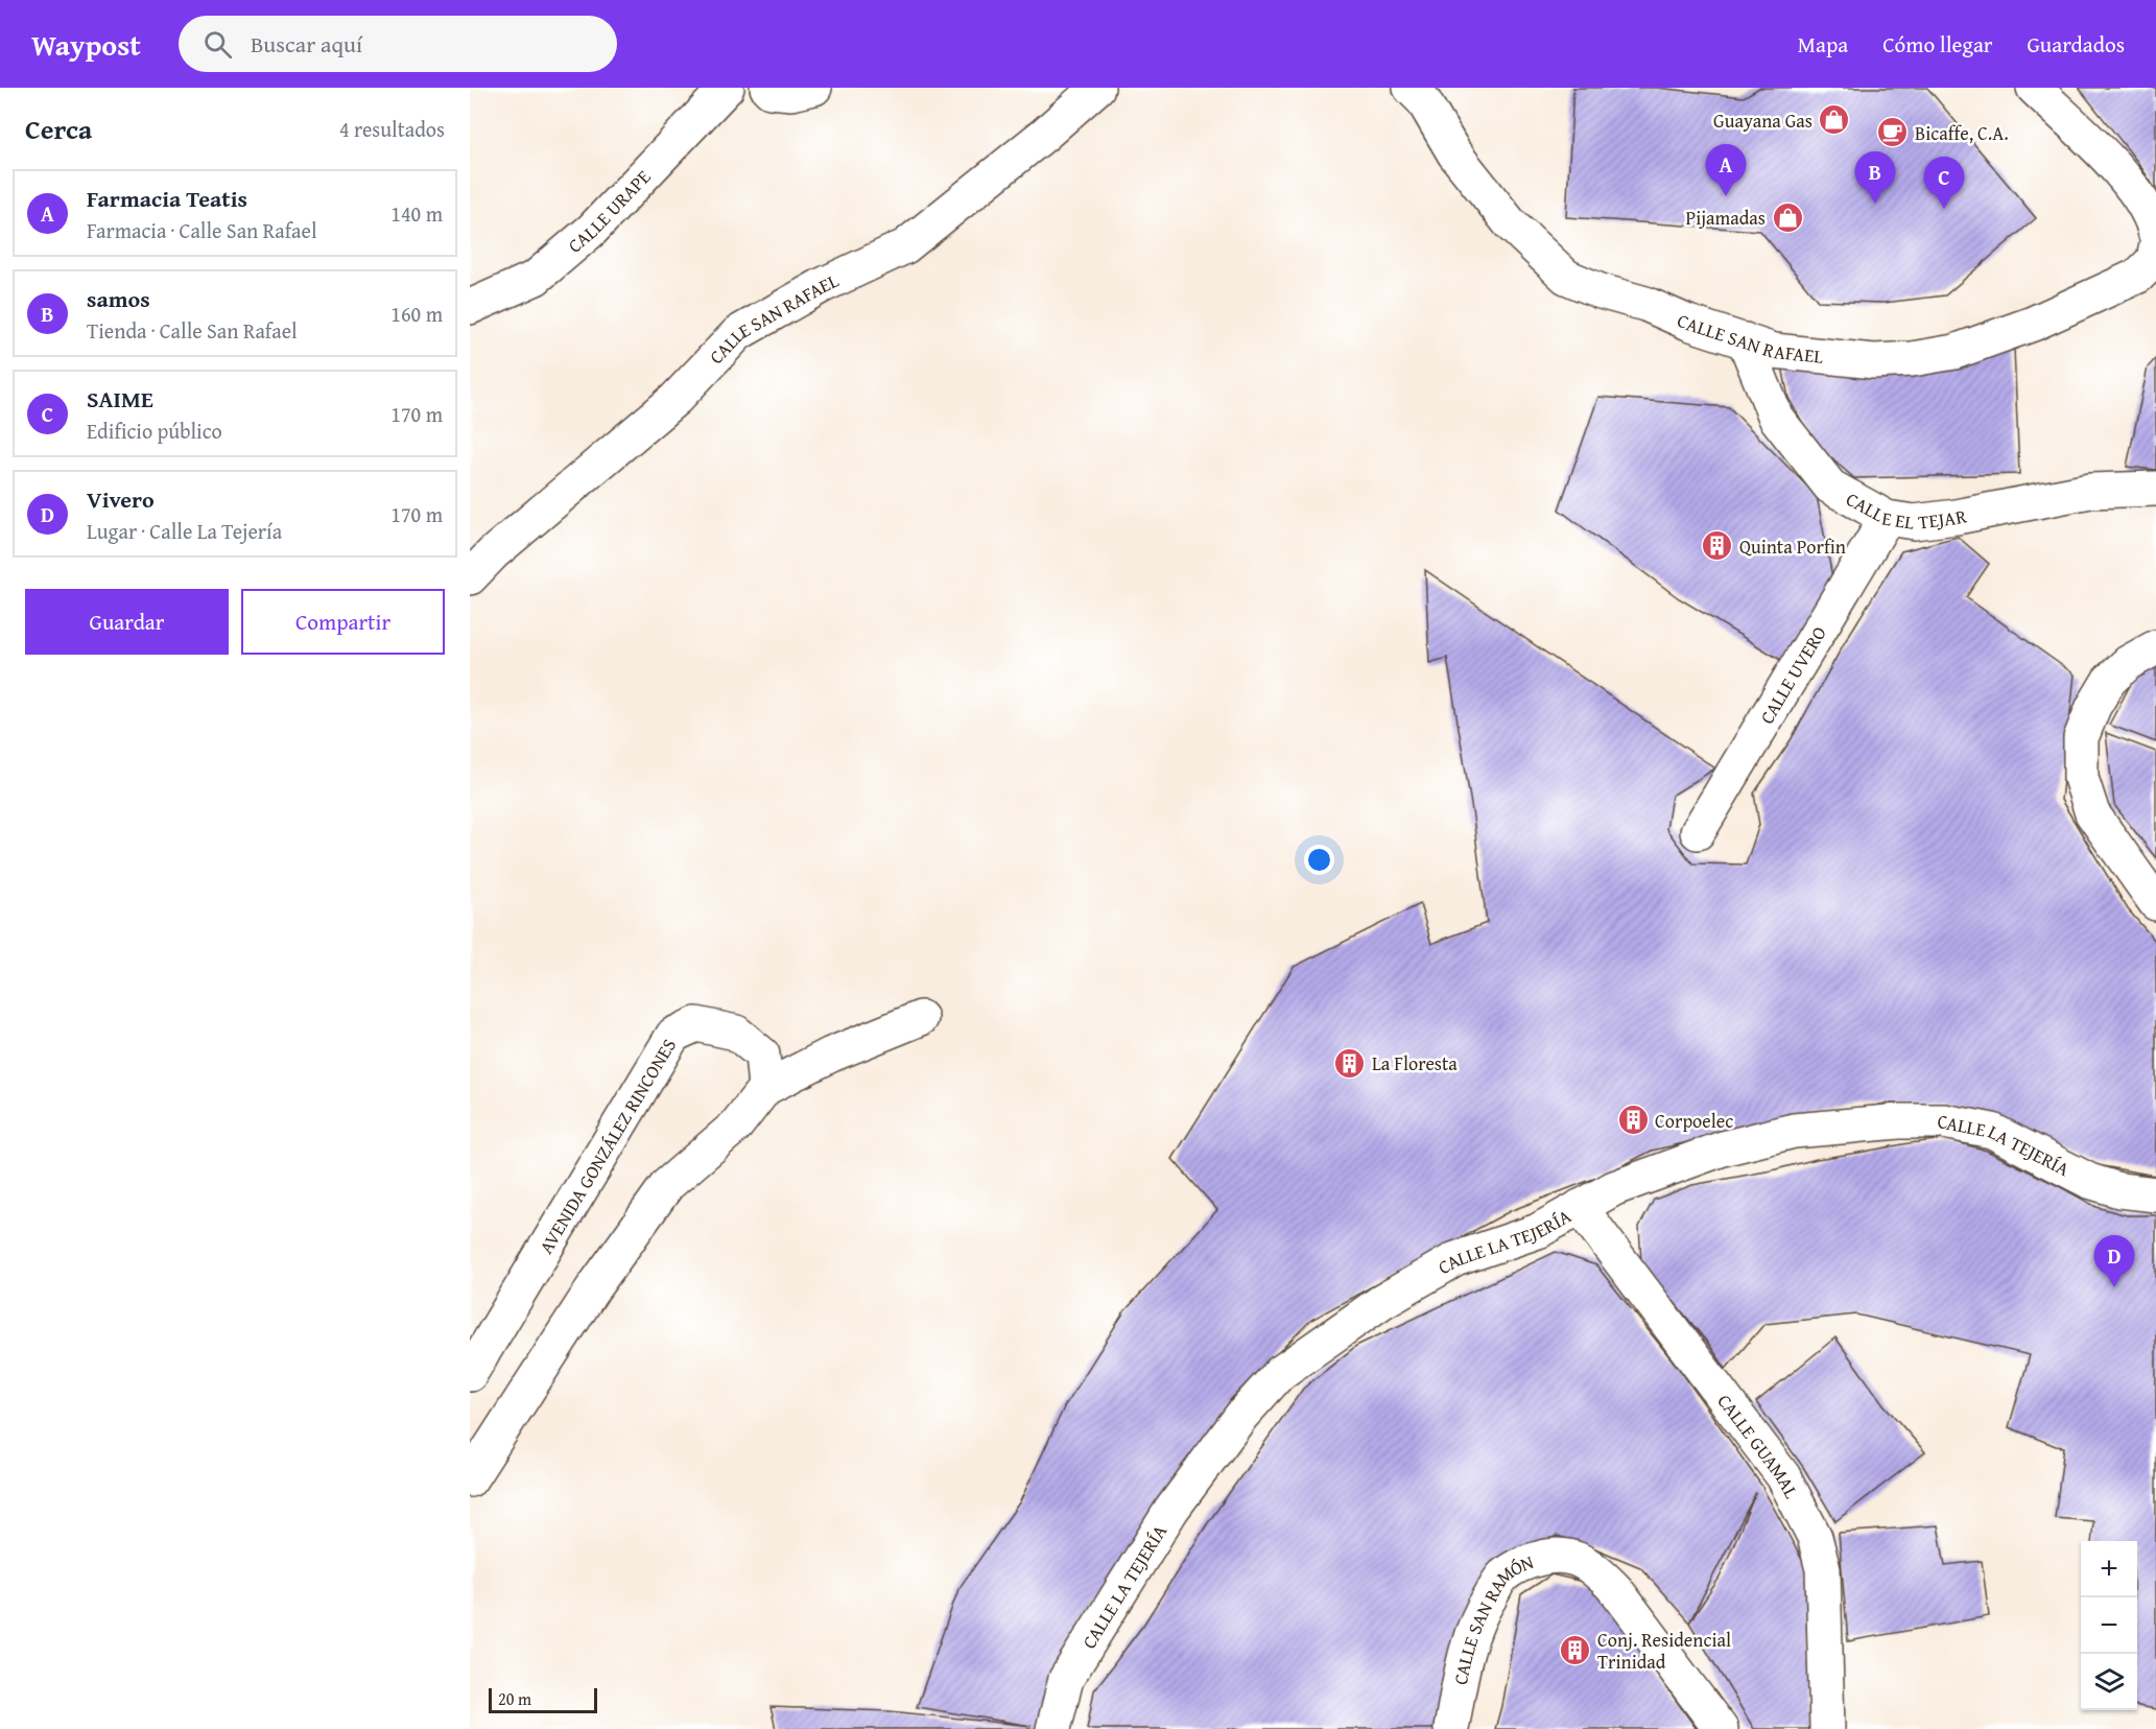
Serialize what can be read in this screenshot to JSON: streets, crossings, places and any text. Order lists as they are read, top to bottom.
{
  "streets": {
    "street": [
      "CALLE URAPE",
      "CALLE SAN RAFAEL",
      "CALLE EL TEJAR",
      "CALLE UVERO",
      "AVENIDA GONZÁLEZ RINCONES",
      "CALLE LA TEJERÍA",
      "CALLE GUAMAL",
      "CALLE SAN RAMÓN"
    ]
  },
  "crossings": [
    ["CALLE SAN RAFAEL", "CALLE EL TEJAR"],
    ["CALLE EL TEJAR", "CALLE UVERO"],
    ["CALLE LA TEJERÍA", "CALLE GUAMAL"]
  ],
  "places": {
    "shop": ["Guayana Gas", "Pijamadas"],
    "cafe": ["Bicaffe, C.A."],
    "building": [
      "Quinta Porfin",
      "La Floresta",
      "Corpoelec",
      "Conj. Residencial Trinidad"
    ]
  },
  "scale_bar": "20 m",
  "page": {
    "header": "Waypost",
    "search": "Buscar aquí",
    "nav": ["Mapa", "Cómo llegar", "Guardados"],
    "heading": ["Cerca", "4 resultados"],
    "pins": [
      "A",
      "B",
      "C",
      "D"
    ],
    "list": [
      {
        "mark": "A",
        "name": "Farmacia Teatis",
        "note": "Farmacia · Calle San Rafael",
        "value": "140 m"
      },
      {
        "mark": "B",
        "name": "samos",
        "note": "Tienda · Calle San Rafael",
        "value": "160 m"
      },
      {
        "mark": "C",
        "name": "SAIME",
        "note": "Edificio público",
        "value": "170 m"
      },
      {
        "mark": "D",
        "name": "Vivero",
        "note": "Lugar · Calle La Tejería",
        "value": "170 m"
      }
    ],
    "buttons": ["Guardar", "Compartir"],
    "map_buttons": ["+", "−"],
    "scale": "20 m"
  }
}
